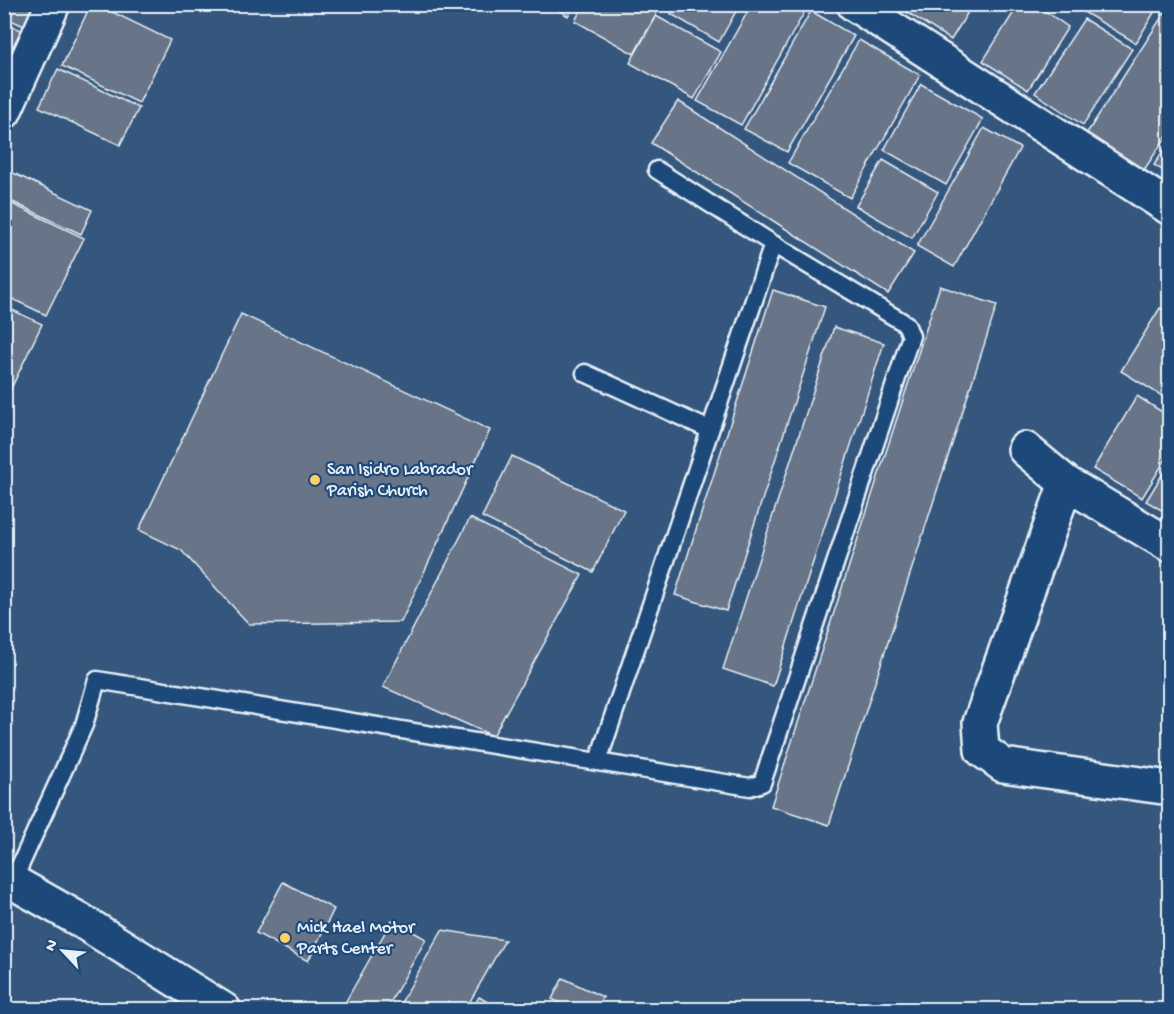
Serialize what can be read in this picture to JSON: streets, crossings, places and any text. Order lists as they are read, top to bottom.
{
  "places": ["San Isidro Labrador Parish Church", "Mick Hael Motor Parts Center"],
  "north": "top left"
}
